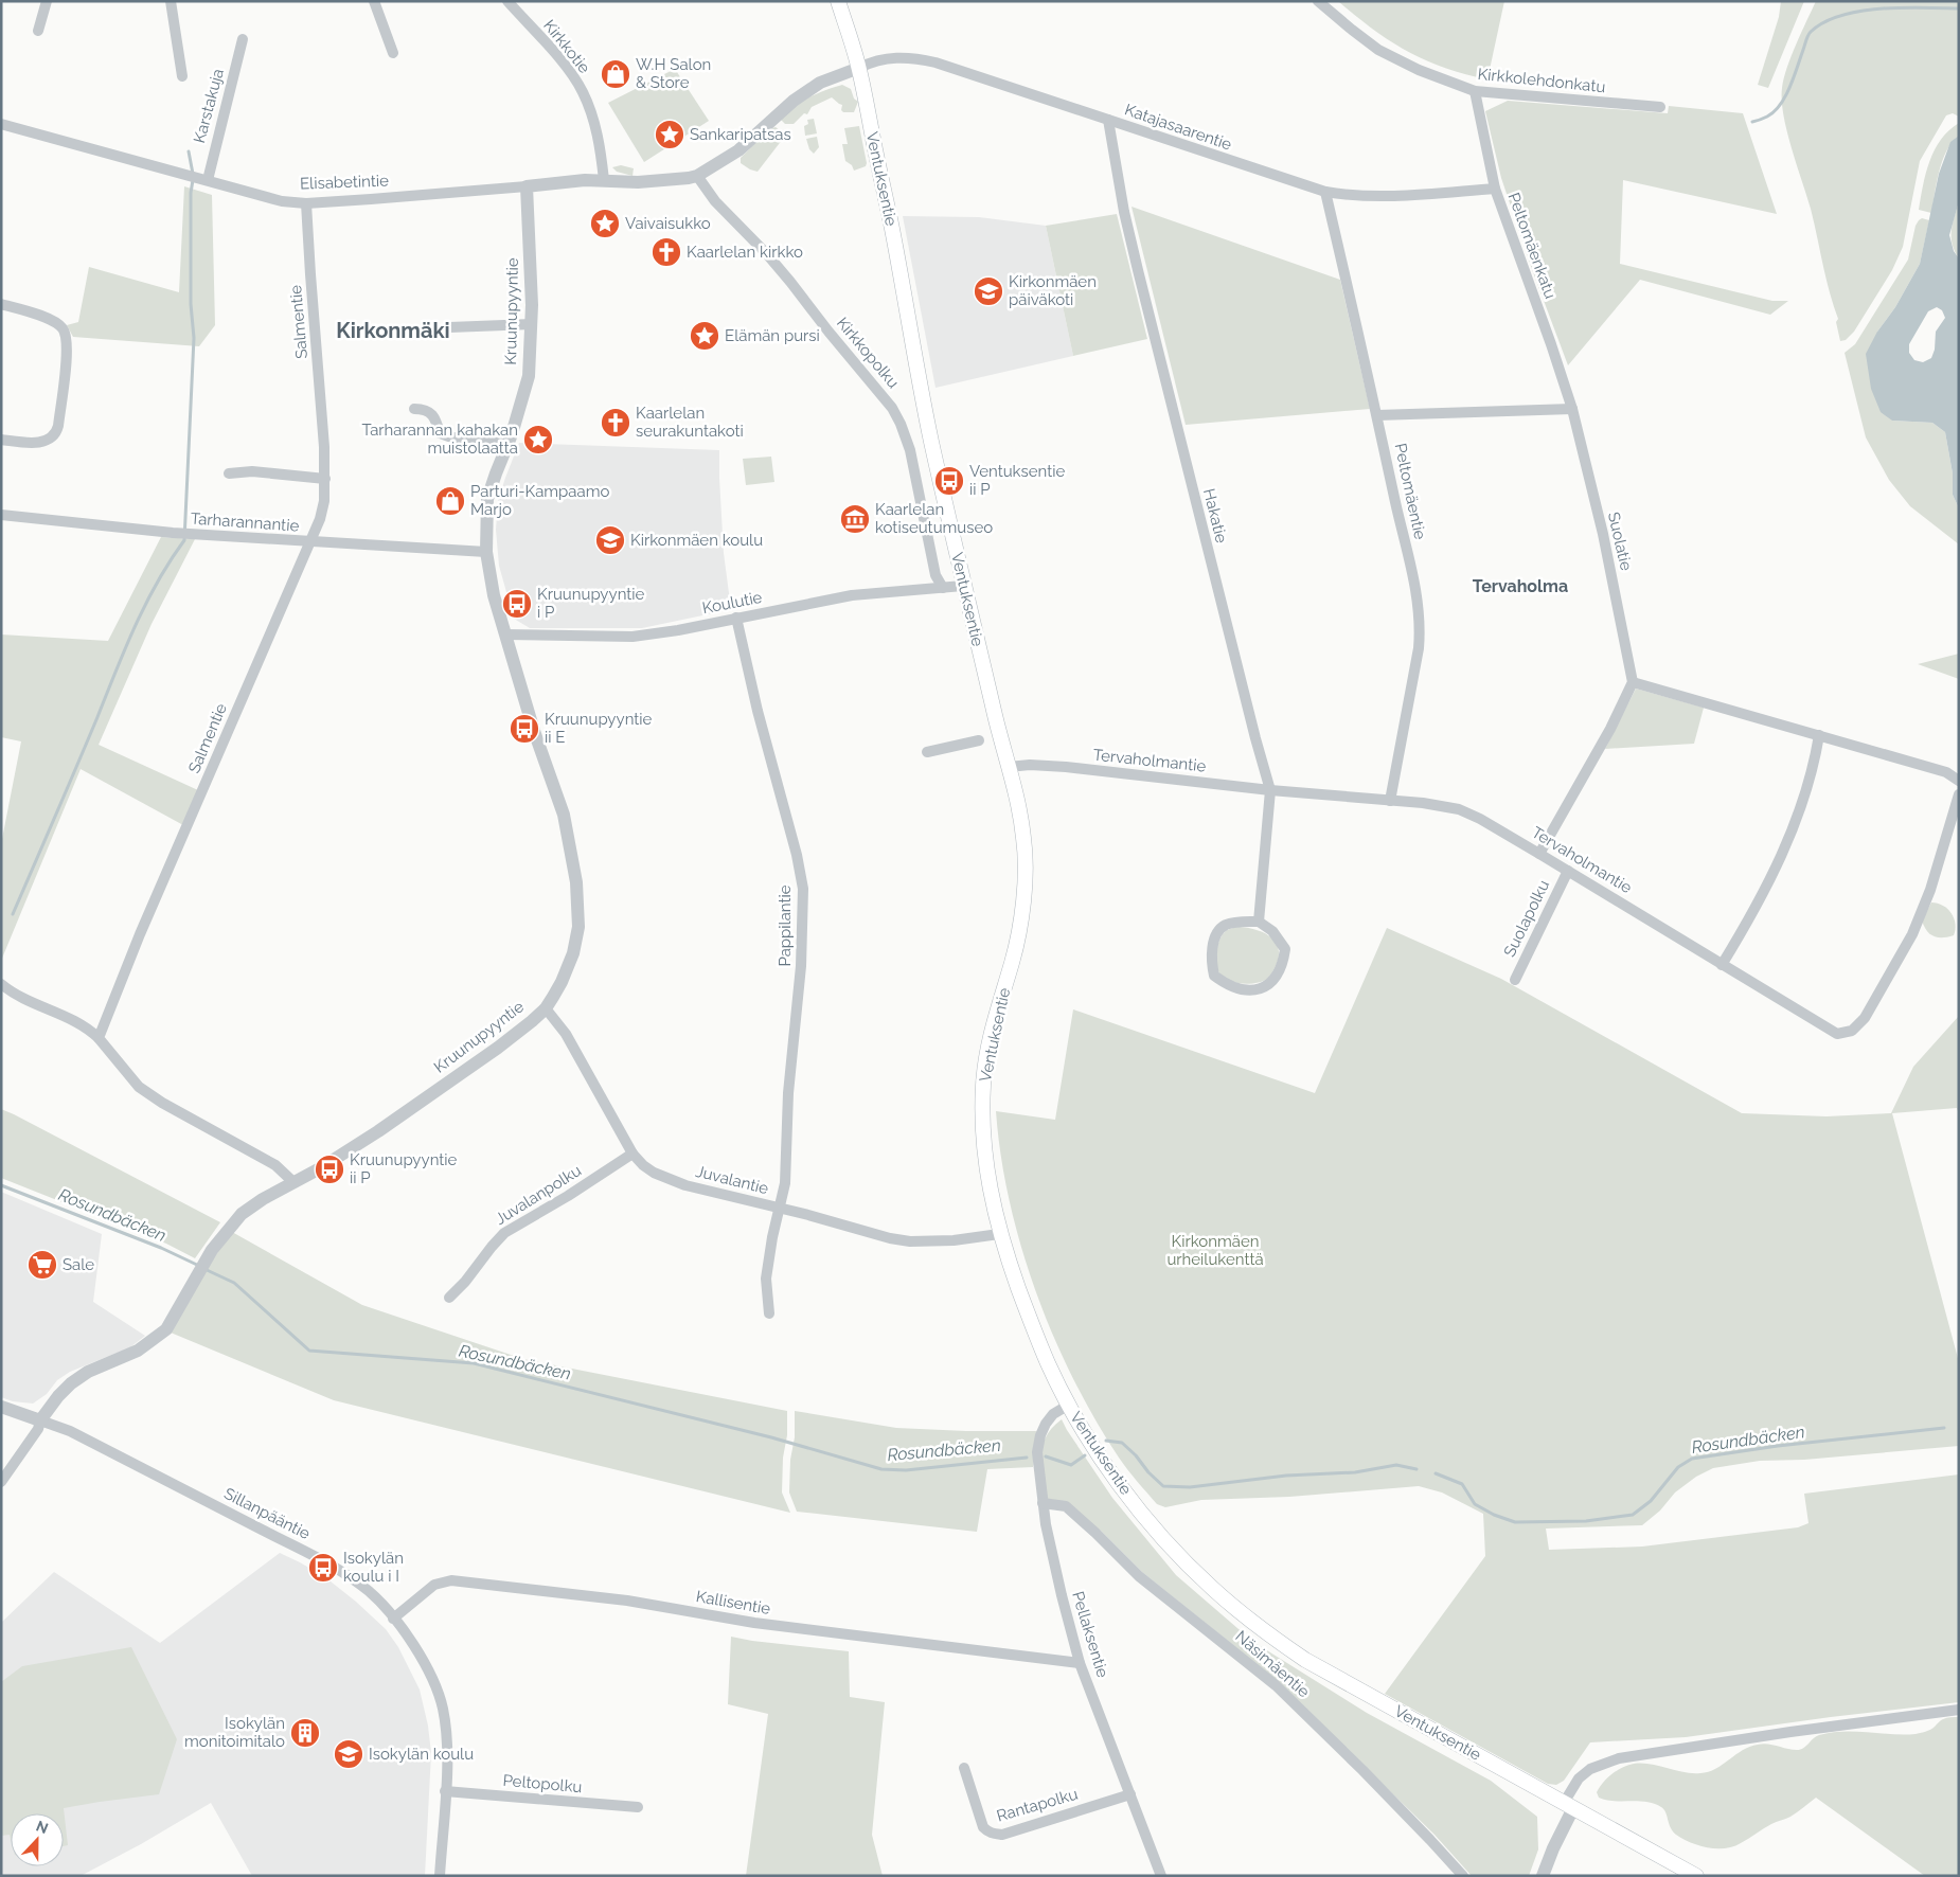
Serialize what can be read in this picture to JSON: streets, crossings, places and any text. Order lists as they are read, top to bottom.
{
  "streets": {
    "main road": ["Ventuksentie"],
    "street": [
      "Kirkkotie",
      "Kirkkolehdonkatu",
      "Karstakuja",
      "Katajasaarentie",
      "Elisabetintie",
      "Peltomäenkatu",
      "Kruunupyyntie",
      "Salmentie",
      "Kirkkopolku",
      "Peltomäentie",
      "Hakatie",
      "Tarharannantie",
      "Suolatie",
      "Koulutie",
      "Tervaholmantie",
      "Suolapolku",
      "Pappilantie",
      "Juvalantie",
      "Juvalanpolku",
      "Sillanpääntie",
      "Kallisentie",
      "Pellaksentie",
      "Näsimäentie",
      "Peltopolku",
      "Rantapolku"
    ]
  },
  "crossings": [
    ["Kirkkotie", "Elisabetintie"],
    ["Kirkkolehdonkatu", "Peltomäenkatu"],
    ["Karstakuja", "Elisabetintie"],
    ["Katajasaarentie", "Ventuksentie"],
    ["Katajasaarentie", "Peltomäenkatu"],
    ["Katajasaarentie", "Peltomäentie"],
    ["Katajasaarentie", "Hakatie"],
    ["Ventuksentie", "Koulutie"],
    ["Ventuksentie", "Tervaholmantie"],
    ["Ventuksentie", "Juvalantie"],
    ["Ventuksentie", "Pellaksentie"],
    ["Elisabetintie", "Kruunupyyntie"],
    ["Elisabetintie", "Salmentie"],
    ["Elisabetintie", "Kirkkopolku"],
    ["Peltomäenkatu", "Suolatie"],
    ["Kruunupyyntie", "Tarharannantie"],
    ["Kruunupyyntie", "Koulutie"],
    ["Kruunupyyntie", "Juvalantie"],
    ["Kruunupyyntie", "Sillanpääntie"],
    ["Salmentie", "Tarharannantie"],
    ["Kirkkopolku", "Koulutie"],
    ["Peltomäentie", "Tervaholmantie"],
    ["Hakatie", "Tervaholmantie"],
    ["Koulutie", "Pappilantie"],
    ["Tervaholmantie", "Suolapolku"],
    ["Pappilantie", "Juvalantie"],
    ["Juvalantie", "Juvalanpolku"],
    ["Sillanpääntie", "Kallisentie"],
    ["Sillanpääntie", "Peltopolku"],
    ["Kallisentie", "Pellaksentie"],
    ["Pellaksentie", "Näsimäentie"],
    ["Pellaksentie", "Rantapolku"]
  ],
  "districts": ["Kirkonmäki", "Tervaholma"],
  "water": ["Rosundbäcken"],
  "parks": ["Kirkonmäen urheilukenttä"],
  "places": {
    "shop": ["W.H Salon & Store", "Parturi-Kampaamo Marjo"],
    "place": [
      "Sankaripatsas",
      "Vaivaisukko",
      "Elämän pursi",
      "Tarharannan kahakan muistolaatta"
    ],
    "church": ["Kaarlelan kirkko", "Kaarlelan seurakuntakoti"],
    "school or university": ["Kirkonmäen päiväkoti", "Kirkonmäen koulu", "Isokylän koulu"],
    "bus stop": [
      "Ventuksentie ii P",
      "Kruunupyyntie i P",
      "Kruunupyyntie ii E",
      "Kruunupyyntie ii P",
      "Isokylän koulu i I"
    ],
    "museum": ["Kaarlelan kotiseutumuseo"],
    "supermarket": ["Sale"],
    "building": ["Isokylän monitoimitalo"]
  },
  "north": "top"
}
